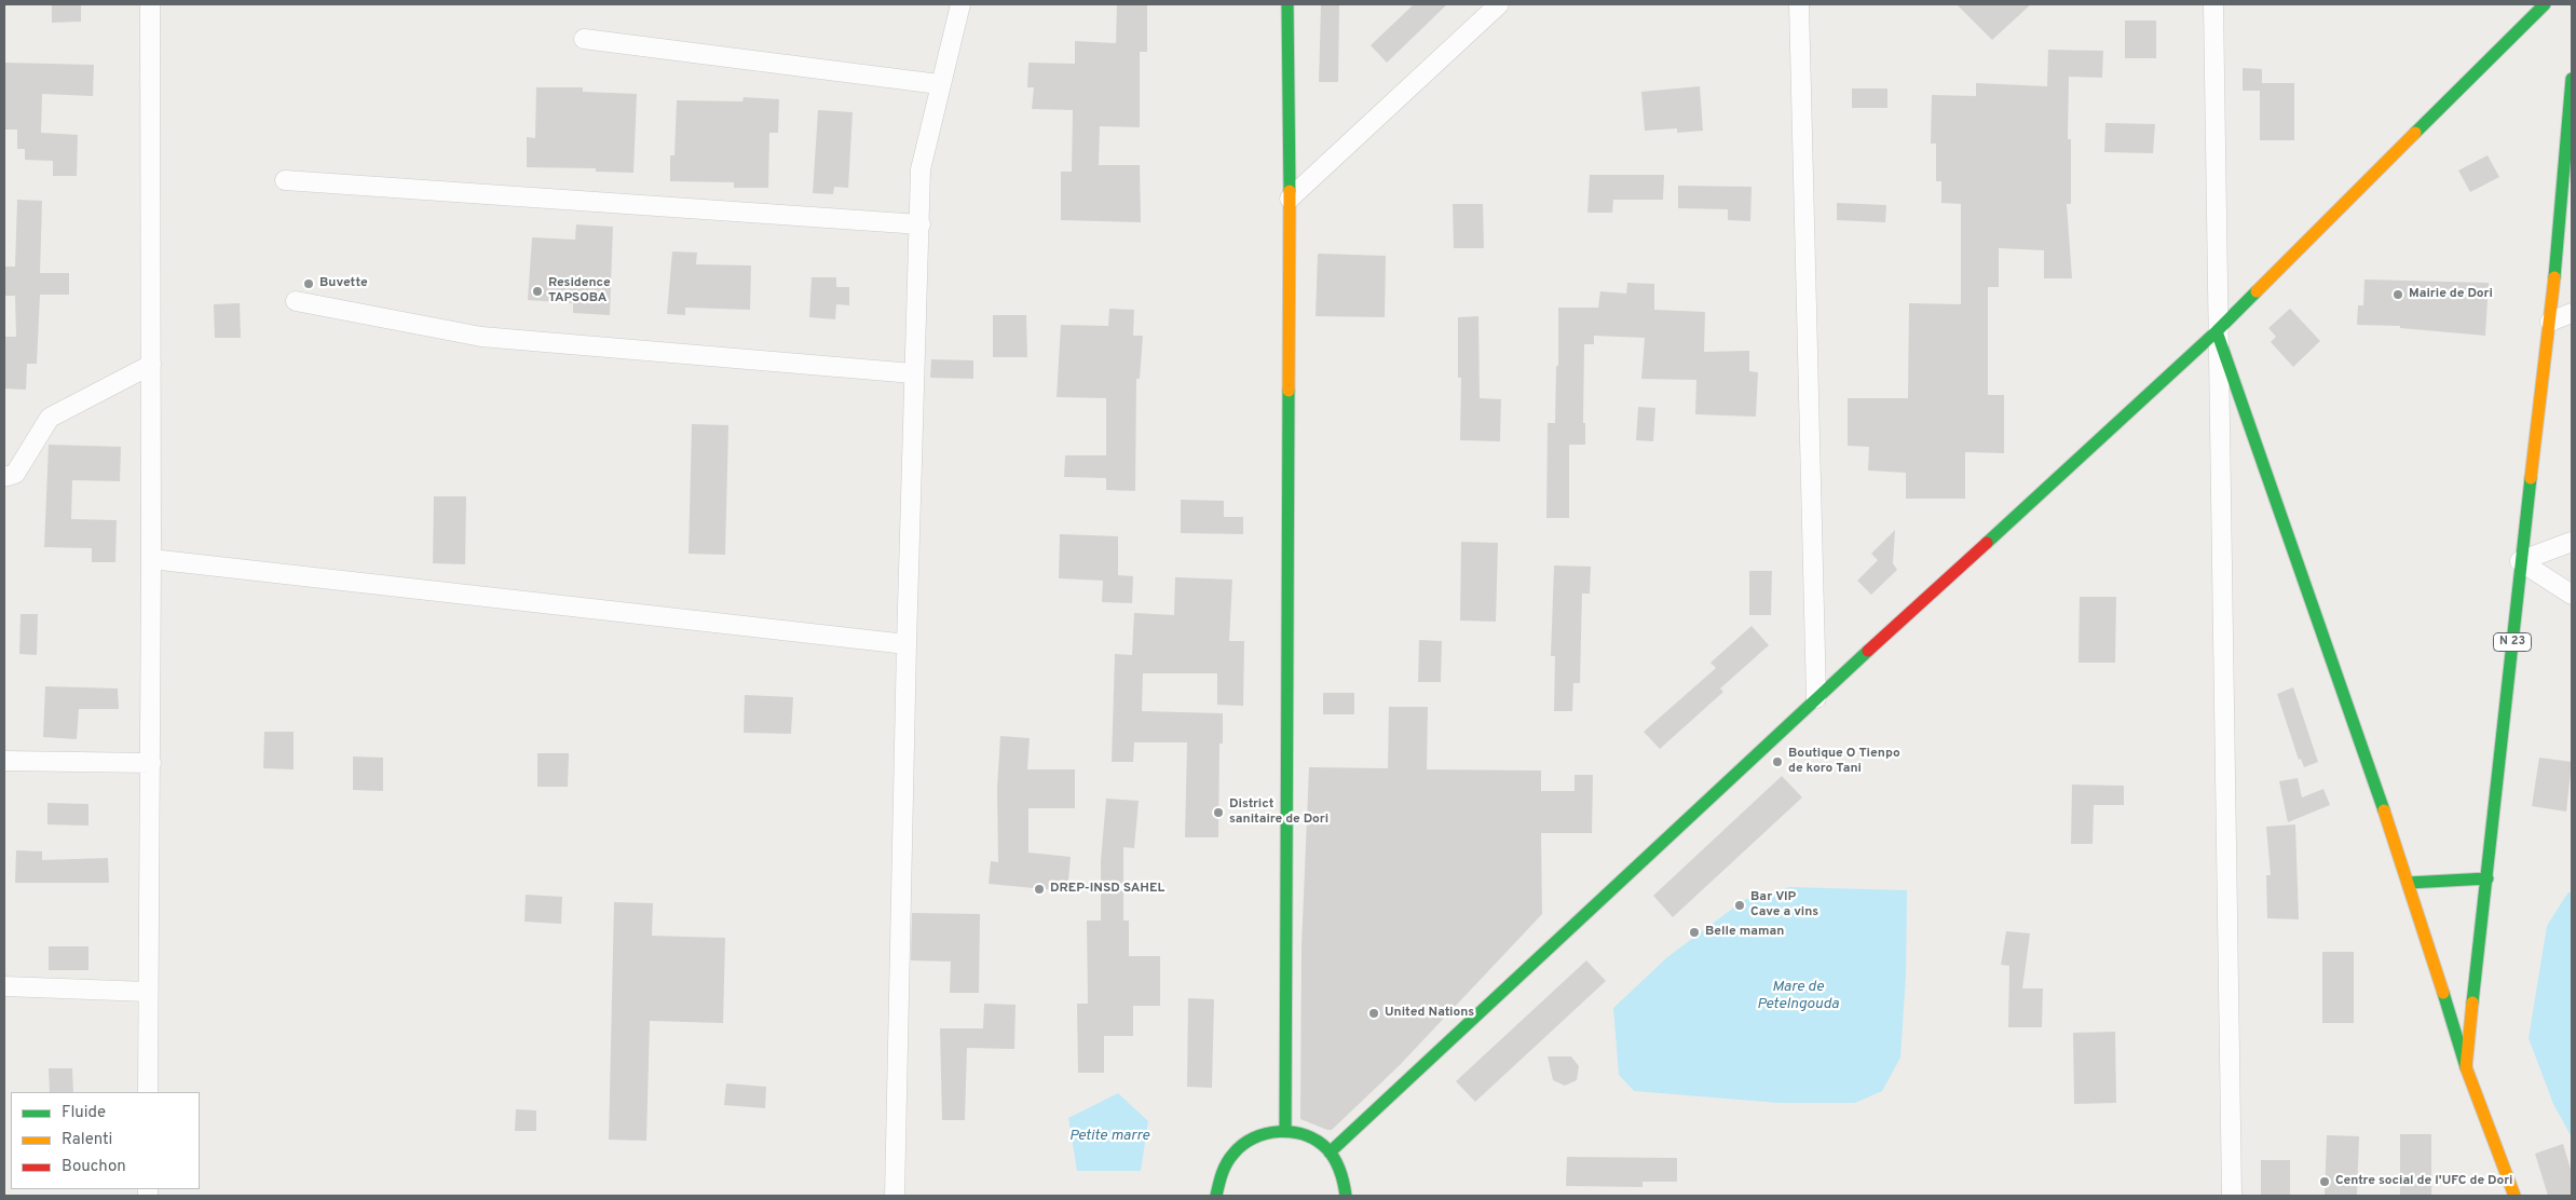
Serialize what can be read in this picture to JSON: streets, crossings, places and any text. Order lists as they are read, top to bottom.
{
  "streets": {
    "main road": ["N 23"]
  },
  "water": ["Mare de Petelngouda", "Petite marre"],
  "places": [
    "Buvette",
    "Residence TAPSOBA",
    "Mairie de Dori",
    "Boutique O Tienpo de koro Tani",
    "District sanitaire de Dori",
    "DREP-INSD SAHEL",
    "Bar VIP Cave a vins",
    "Belle maman",
    "United Nations",
    "Centre social de l'UFC de Dori"
  ],
  "legend": ["Fluide", "Ralenti", "Bouchon"]
}
